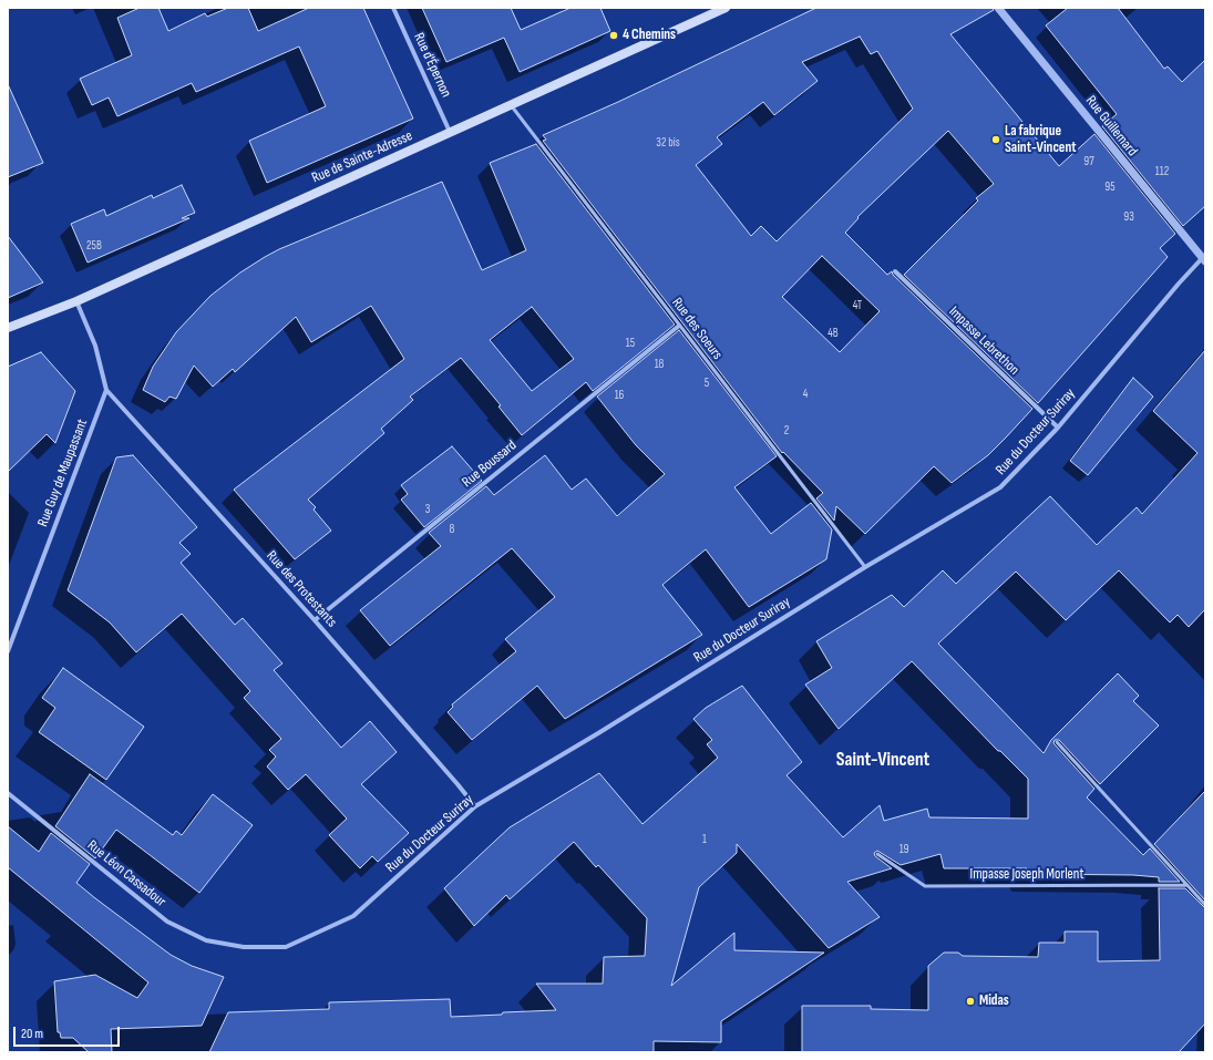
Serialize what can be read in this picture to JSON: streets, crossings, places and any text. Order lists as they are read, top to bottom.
{
  "streets": {
    "main road": ["Rue de Sainte-Adresse"],
    "street": [
      "Rue d'Épernon",
      "Rue Guillemard",
      "Impasse Lebrethon",
      "Rue du Docteur Suriray",
      "Rue Boussard",
      "Rue Guy de Maupassant",
      "Rue des Protestants",
      "Rue Léon Cassadour"
    ],
    "lane": ["Rue des Soeurs", "Impasse Joseph Morlent"]
  },
  "crossings": [
    ["Rue d'Épernon", "Rue de Sainte-Adresse"],
    ["Rue Guillemard", "Rue du Docteur Suriray"],
    ["Rue de Sainte-Adresse", "Rue des Soeurs"],
    ["Rue des Soeurs", "Rue du Docteur Suriray"],
    ["Rue des Soeurs", "Rue Boussard"],
    ["Impasse Lebrethon", "Rue du Docteur Suriray"],
    ["Rue du Docteur Suriray", "Rue des Protestants"],
    ["Rue du Docteur Suriray", "Rue Léon Cassadour"],
    ["Rue Boussard", "Rue des Protestants"],
    ["Rue Guy de Maupassant", "Rue des Protestants"]
  ],
  "districts": ["Saint-Vincent"],
  "places": ["4 Chemins", "La fabrique Saint-Vincent", "Midas"],
  "house_numbers": [
    "32 bis",
    "97",
    "112",
    "95",
    "93",
    "25B",
    "4T",
    "4B",
    "15",
    "18",
    "5",
    "4",
    "16",
    "2",
    "3",
    "8",
    "1",
    "19"
  ],
  "scale_bar": "20 m"
}
